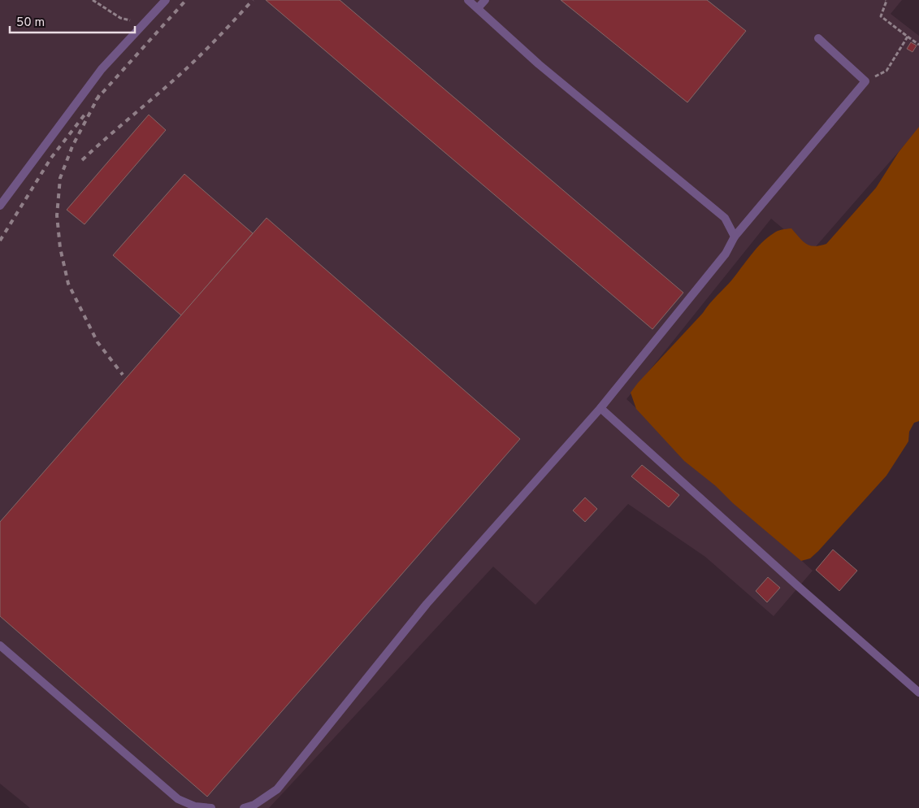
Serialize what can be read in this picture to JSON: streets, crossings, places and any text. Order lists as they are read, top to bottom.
{
  "scale_bar": "50 m"
}
